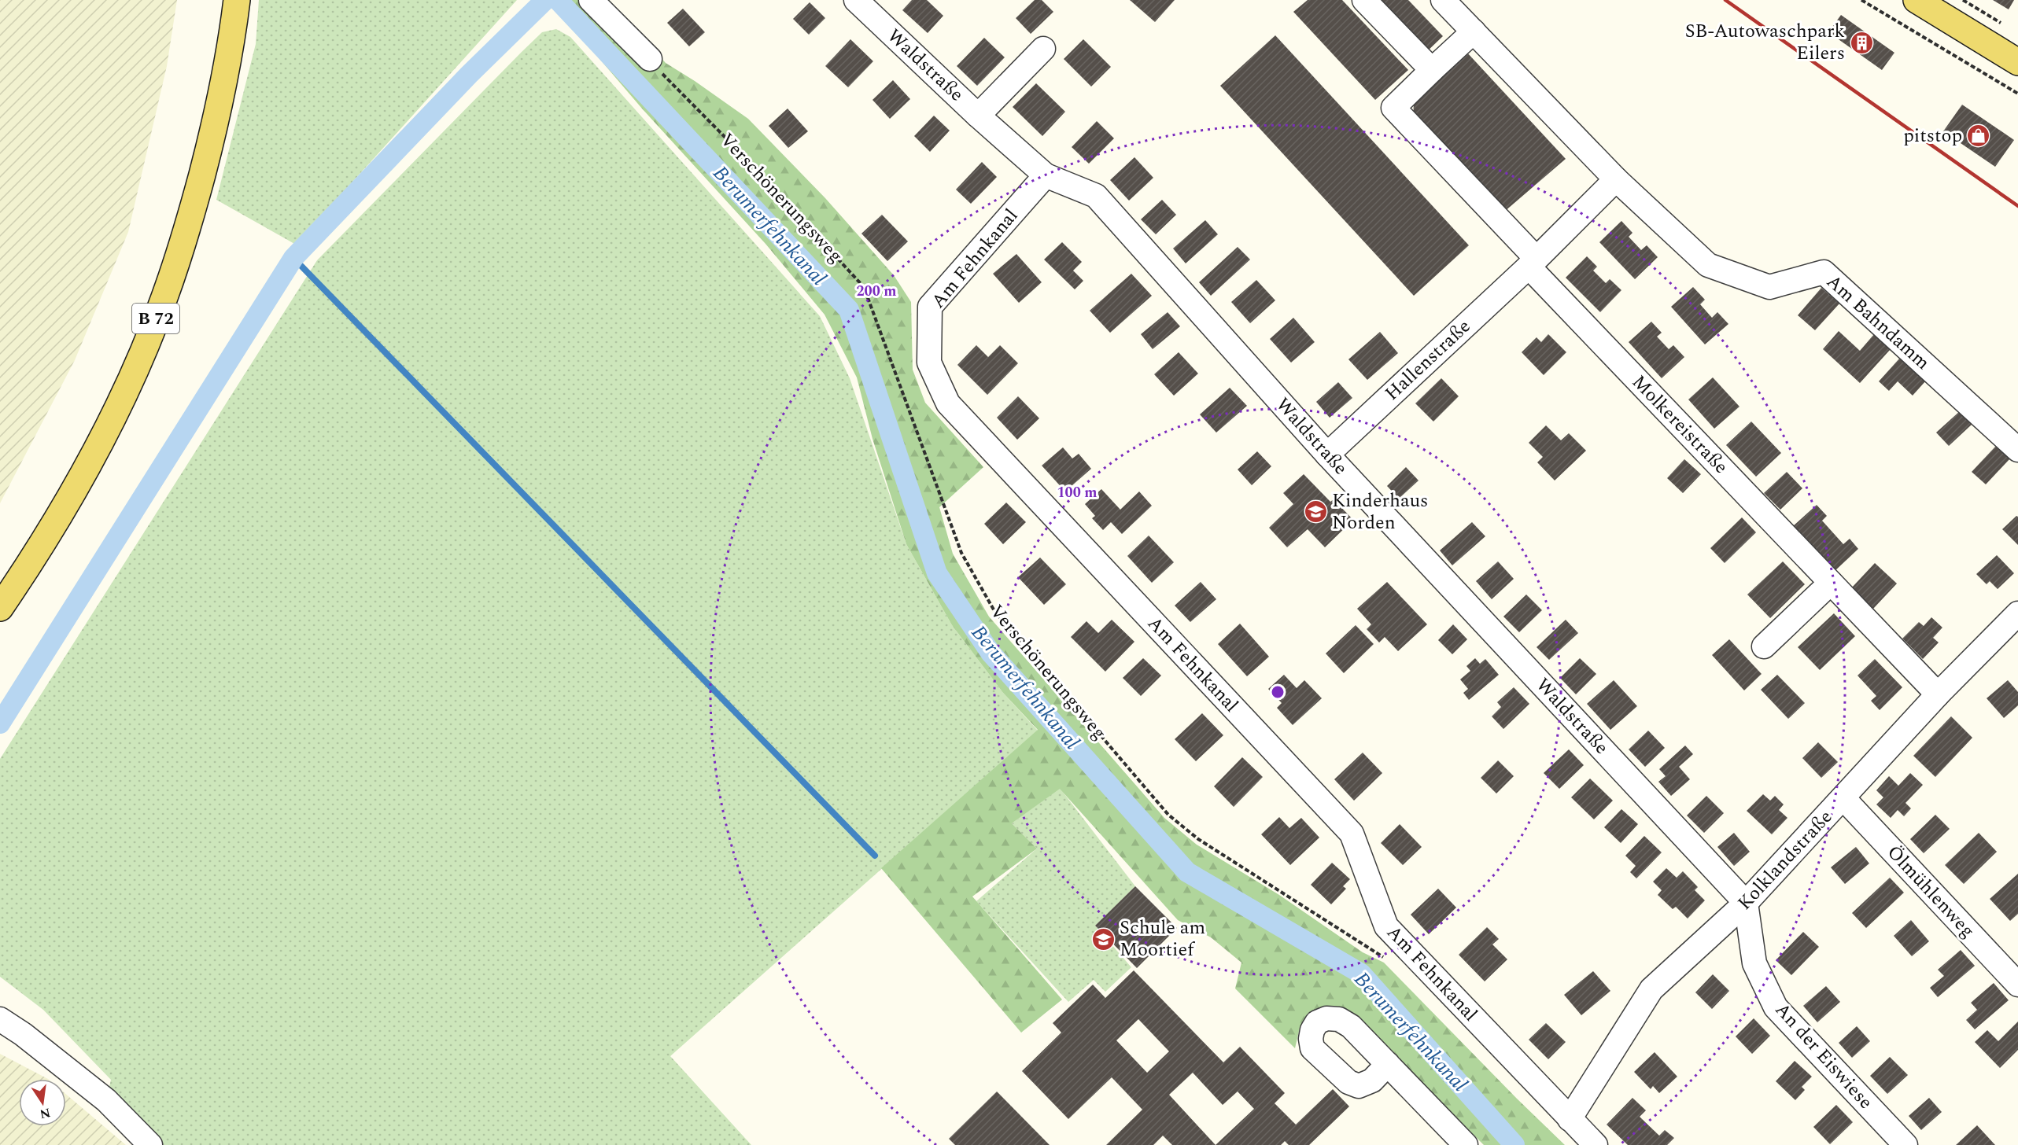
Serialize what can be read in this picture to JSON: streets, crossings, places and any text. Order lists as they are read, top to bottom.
{
  "streets": {
    "main road": ["B 72"],
    "street": [
      "Waldstraße",
      "Am Fehnkanal",
      "Am Bahndamm",
      "Hallenstraße",
      "Molkereistraße",
      "Kolklandstraße",
      "Ölmühlenweg",
      "An der Eiswiese"
    ],
    "path": ["Verschönerungsweg"]
  },
  "crossings": [
    ["Waldstraße", "Am Fehnkanal"],
    ["Waldstraße", "Hallenstraße"],
    ["Waldstraße", "Kolklandstraße"],
    ["Waldstraße", "An der Eiswiese"],
    ["Am Fehnkanal", "Kolklandstraße"],
    ["Hallenstraße", "Molkereistraße"],
    ["Molkereistraße", "Kolklandstraße"],
    ["Kolklandstraße", "Ölmühlenweg"],
    ["Kolklandstraße", "An der Eiswiese"]
  ],
  "water": ["Berumerfehnkanal"],
  "places": {
    "building": ["SB-Autowaschpark Eilers"],
    "shop": ["pitstop"],
    "school or university": ["Kinderhaus Norden", "Schule am Moortief"]
  },
  "north": "bottom",
  "rings": ["200 m", "100 m"]
}
